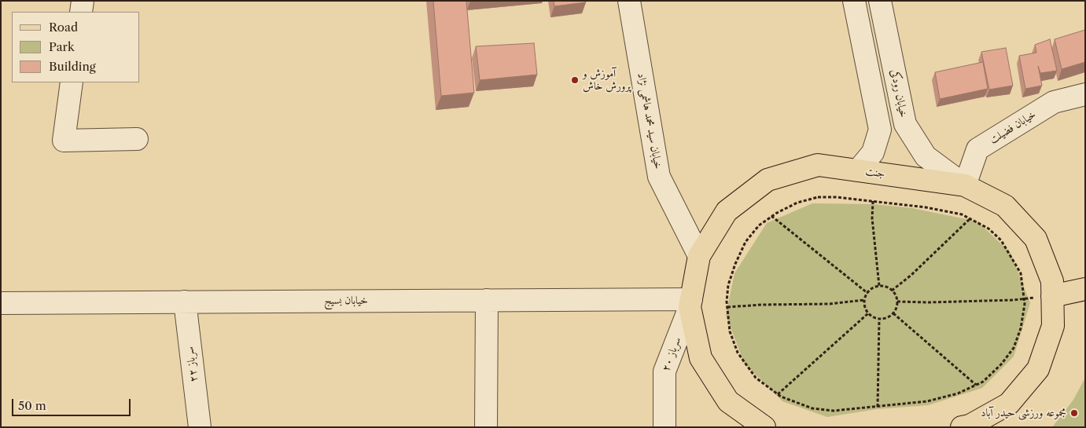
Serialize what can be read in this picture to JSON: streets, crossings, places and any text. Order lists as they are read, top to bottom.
{
  "streets": {
    "main road": ["جنت"],
    "street": [
      "خیابان رودکی",
      "خیابان سید محمد هاشمی نژاد",
      "خیابان فضیلت",
      "خیابان بسیج",
      "سرباز ۲۰",
      "سرباز ۲۲"
    ]
  },
  "crossings": [
    ["خیابان رودکی", "خیابان فضیلت"],
    ["خیابان رودکی", "جنت"],
    ["خیابان سید محمد هاشمی نژاد", "جنت"],
    ["خیابان فضیلت", "جنت"],
    ["جنت", "خیابان بسیج"],
    ["جنت", "سرباز ۲۰"],
    ["خیابان بسیج", "سرباز ۲۰"],
    ["خیابان بسیج", "سرباز ۲۲"]
  ],
  "places": ["آموزش و پرورش خاش", "مجموعه ورزشی حیدر آباد"],
  "legend": ["Road", "Park", "Building"],
  "scale_bar": "50 m"
}
